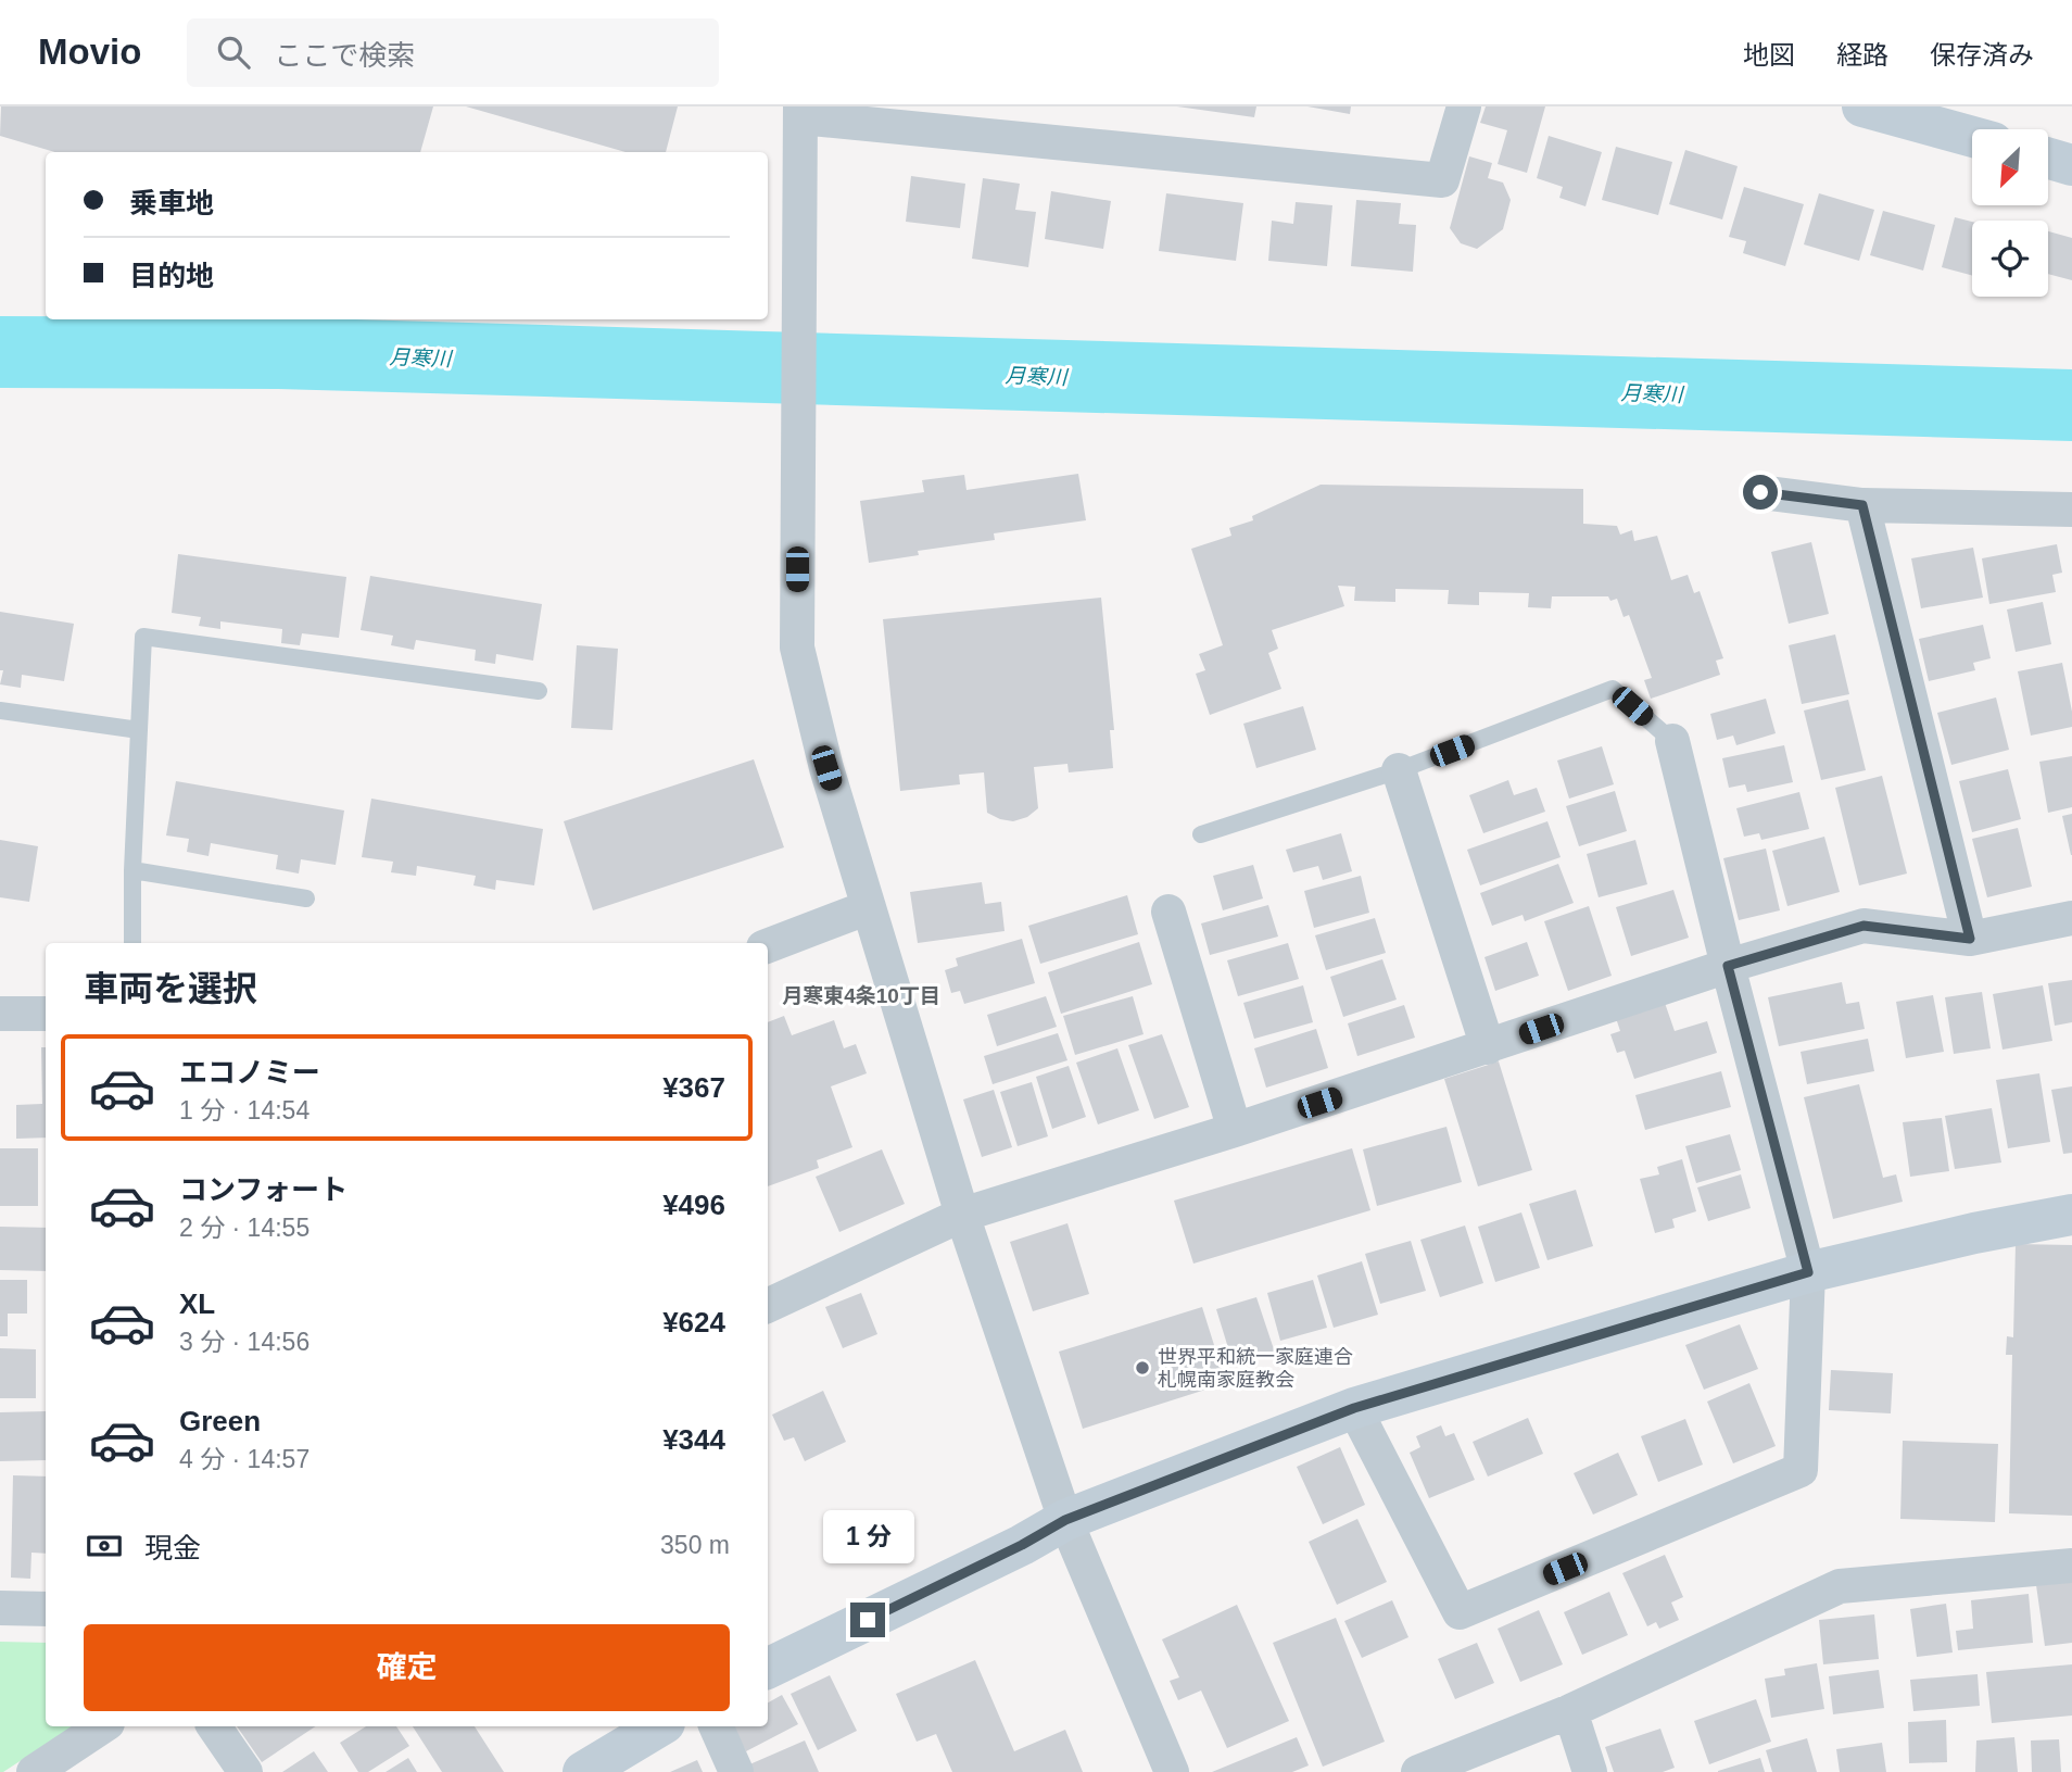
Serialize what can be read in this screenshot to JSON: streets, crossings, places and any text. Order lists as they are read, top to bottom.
{
  "districts": ["月寒東4条10丁目"],
  "water": ["月寒川"],
  "places": ["世界平和統一家庭連合 札幌南家庭教会"],
  "north": "bottom left",
  "page": {
    "header": "Movio",
    "search": "ここで検索",
    "nav": ["地図", "経路", "保存済み"],
    "banner": ["乗車地", "目的地"],
    "heading": "車両を選択",
    "list": [
      {
        "name": "エコノミー",
        "note": "1 分 · 14:54",
        "value": "¥367"
      },
      {
        "name": "コンフォート",
        "note": "2 分 · 14:55",
        "value": "¥496"
      },
      {
        "name": "XL",
        "note": "3 分 · 14:56",
        "value": "¥624"
      },
      {
        "name": "Green",
        "note": "4 分 · 14:57",
        "value": "¥344"
      }
    ],
    "pay": ["現金", "350 m"],
    "bubble": "1 分",
    "buttons": "確定"
  }
}
